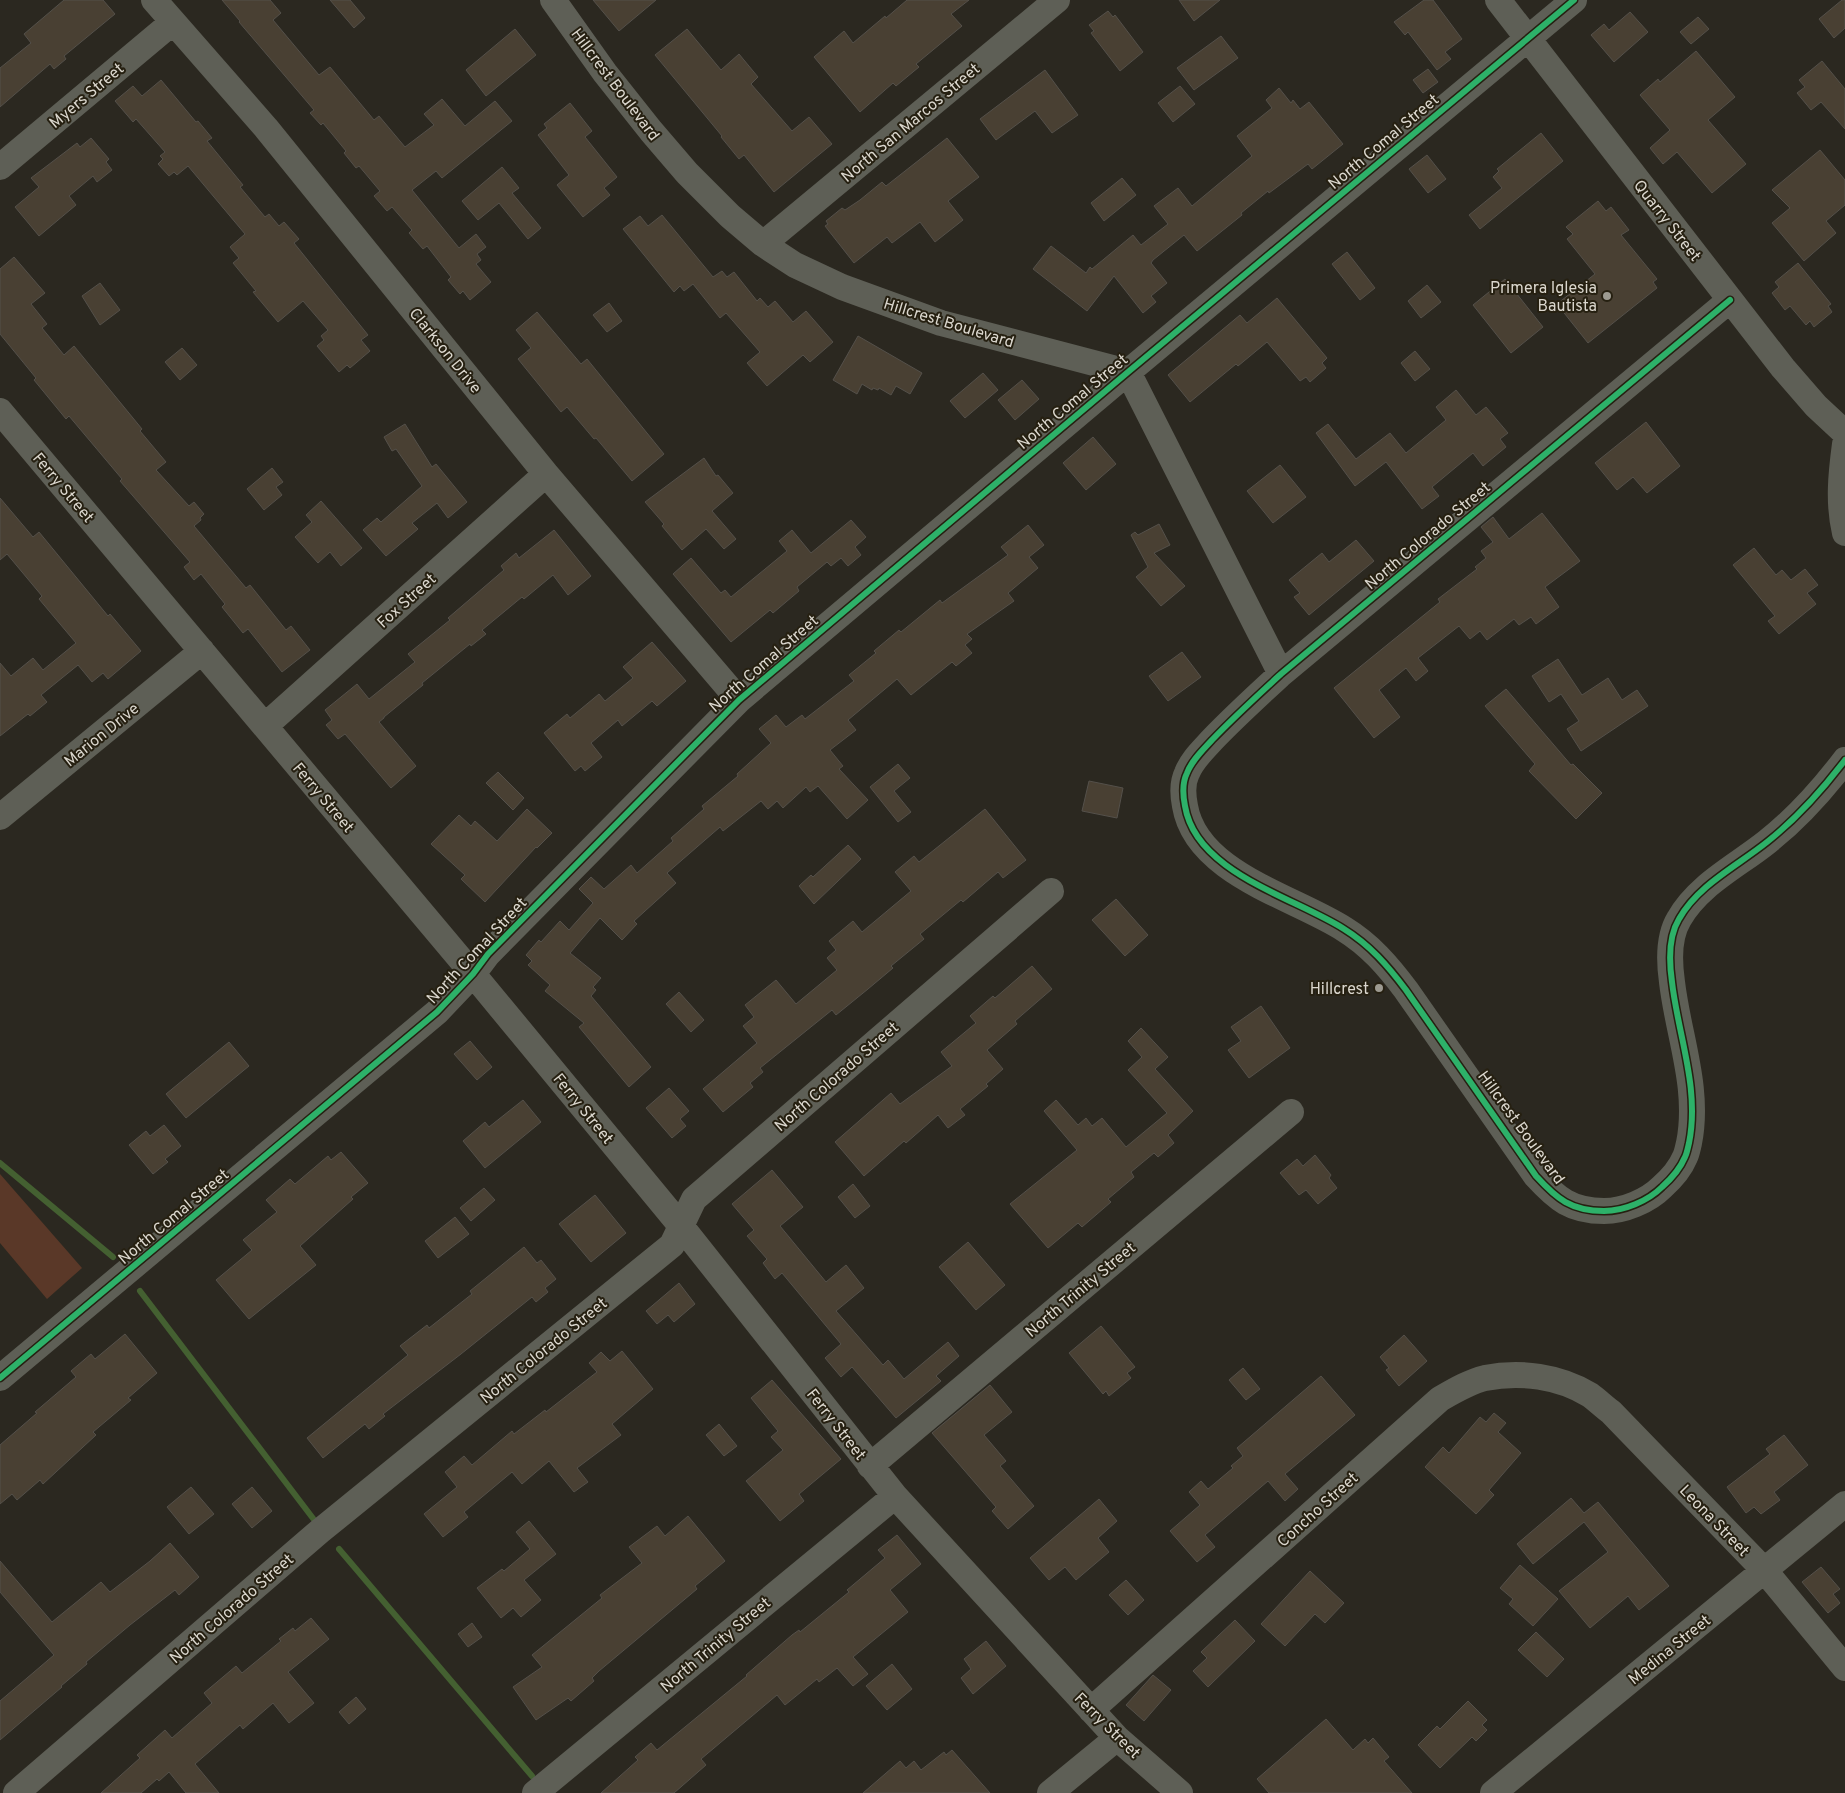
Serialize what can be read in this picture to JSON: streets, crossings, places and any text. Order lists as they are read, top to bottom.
{
  "streets": {
    "street": [
      "Hillcrest Boulevard",
      "Myers Street",
      "North San Marcos Street",
      "North Comal Street",
      "Quarry Street",
      "Clarkson Drive",
      "Ferry Street",
      "North Colorado Street",
      "Fox Street",
      "Marion Drive",
      "North Trinity Street",
      "Concho Street",
      "Leona Street",
      "Medina Street"
    ]
  },
  "crossings": [
    ["Hillcrest Boulevard", "North San Marcos Street"],
    ["Hillcrest Boulevard", "North Comal Street"],
    ["Hillcrest Boulevard", "North Colorado Street"],
    ["Myers Street", "Clarkson Drive"],
    ["North Comal Street", "Quarry Street"],
    ["North Comal Street", "Clarkson Drive"],
    ["North Comal Street", "Ferry Street"],
    ["Quarry Street", "North Colorado Street"],
    ["Clarkson Drive", "Fox Street"],
    ["Ferry Street", "North Colorado Street"],
    ["Ferry Street", "Fox Street"],
    ["Ferry Street", "Marion Drive"],
    ["Ferry Street", "North Trinity Street"],
    ["Ferry Street", "Concho Street"],
    ["Concho Street", "Leona Street"],
    ["Leona Street", "Medina Street"]
  ],
  "places": ["Primera Iglesia Bautista", "Hillcrest"]
}
